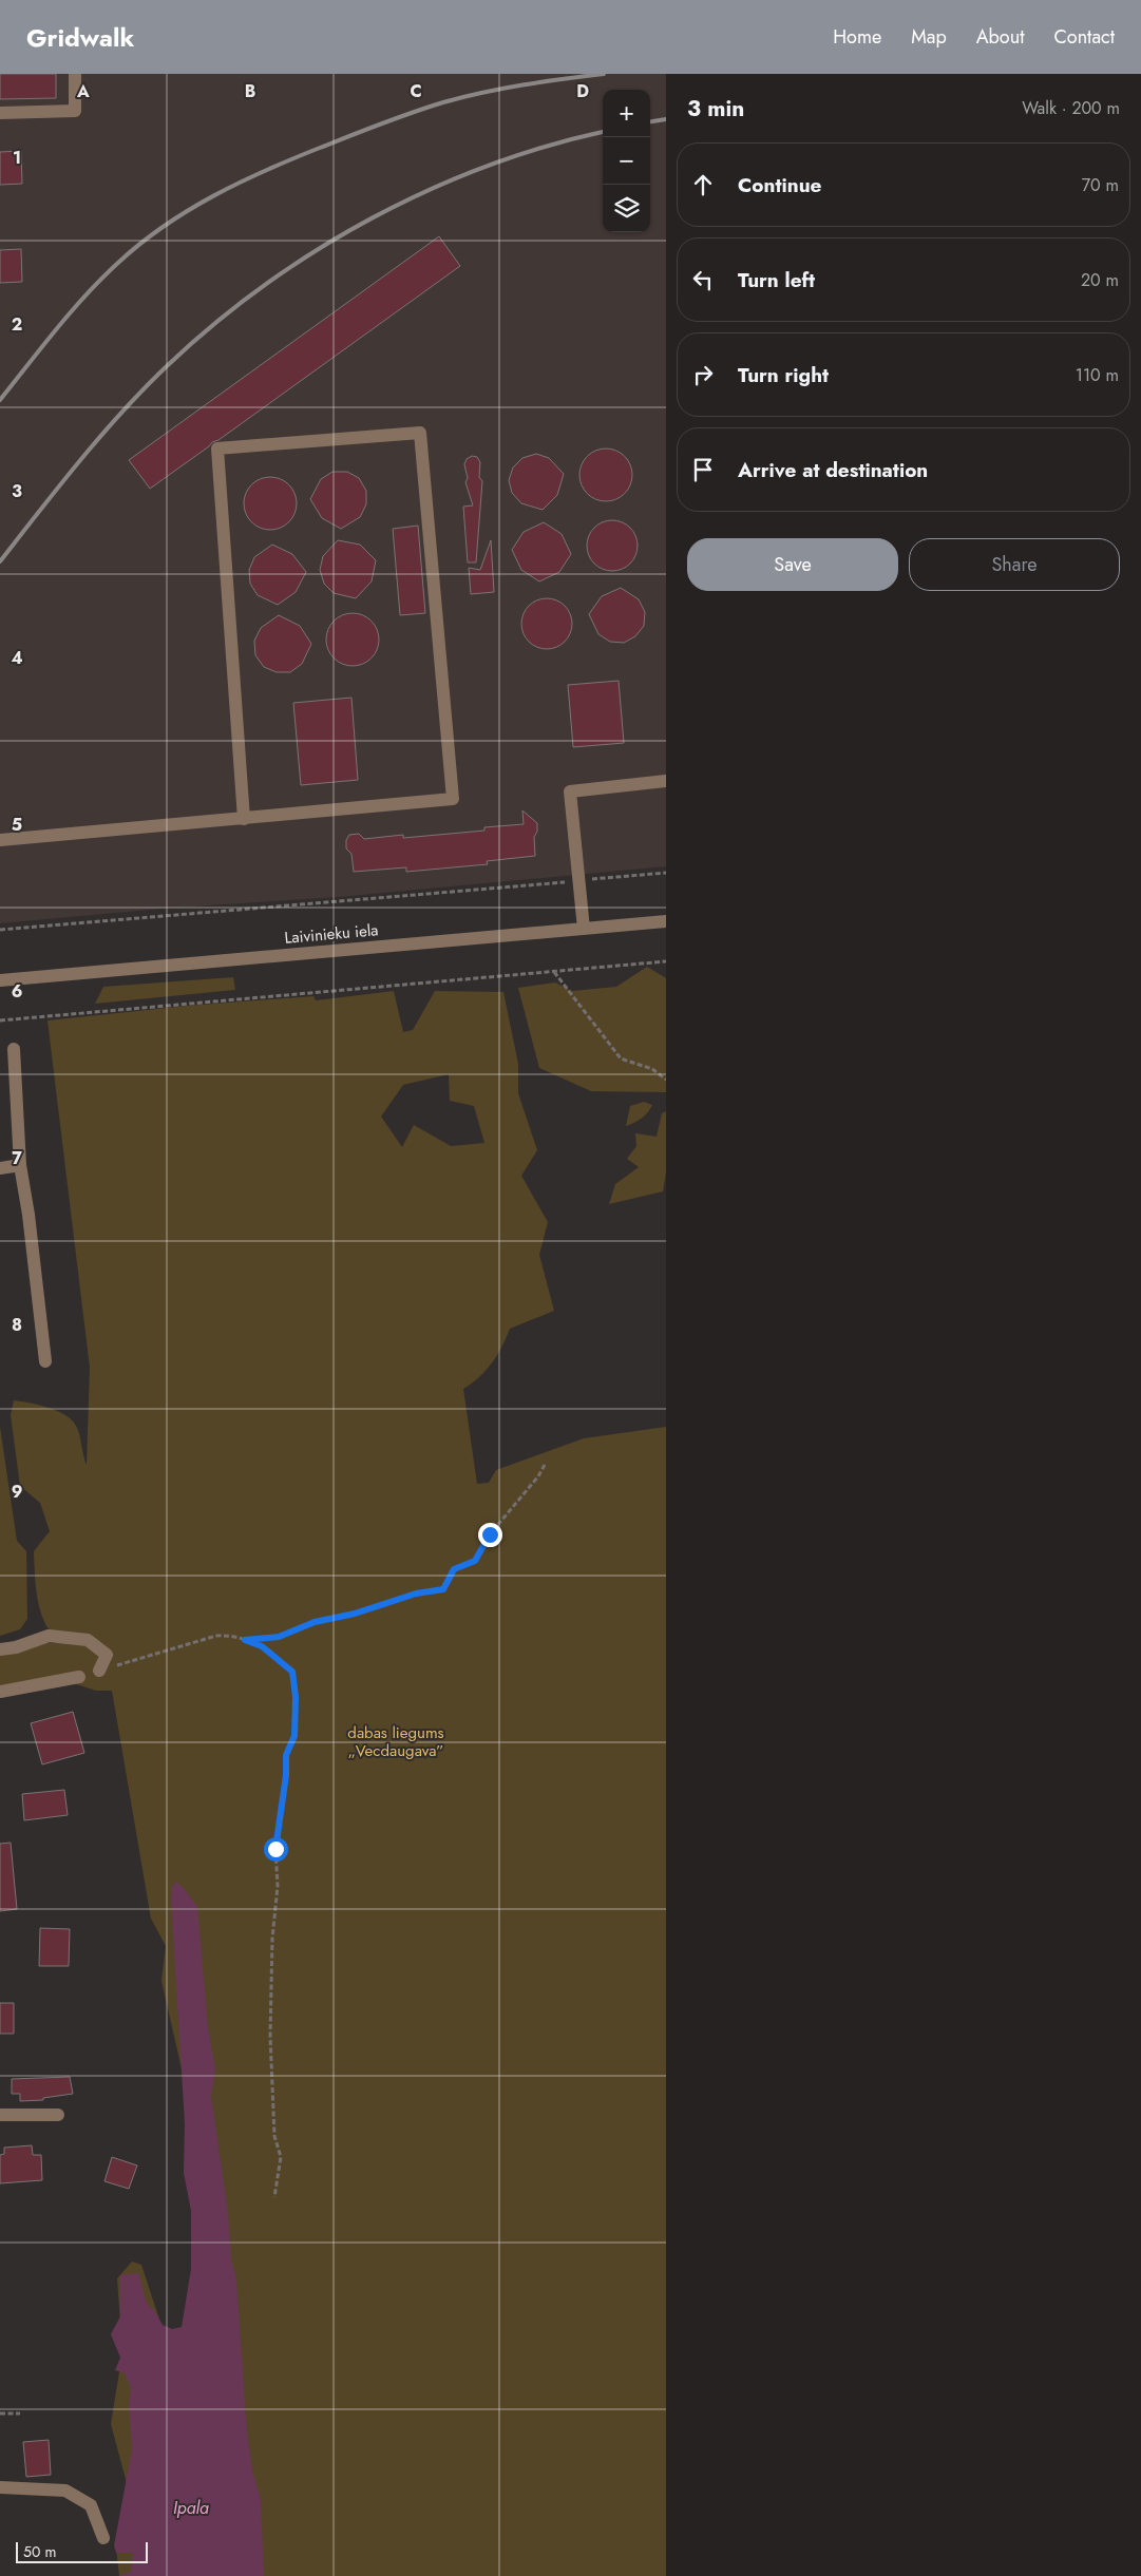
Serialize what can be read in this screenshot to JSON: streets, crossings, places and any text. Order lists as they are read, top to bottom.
{
  "streets": {
    "street": ["Laivinieku iela"]
  },
  "water": ["Ipala"],
  "parks": ["dabas liegums „Vecdaugava”"],
  "scale_bar": "50 m",
  "page": {
    "header": "Gridwalk",
    "nav": [
      "Home",
      "Map",
      "About",
      "Contact"
    ],
    "heading": ["3 min", "Walk · 200 m"],
    "map_buttons": ["+", "−"],
    "list": [
      ["Continue", "70 m"],
      ["Turn left", "20 m"],
      ["Turn right", "110 m"],
      "Arrive at destination"
    ],
    "buttons": ["Save", "Share"],
    "scale": "50 m"
  },
  "grid": {
    "columns": [
      "A",
      "B",
      "C",
      "D"
    ],
    "rows": [
      "1",
      "2",
      "3",
      "4",
      "5",
      "6",
      "7",
      "8",
      "9"
    ]
  }
}
